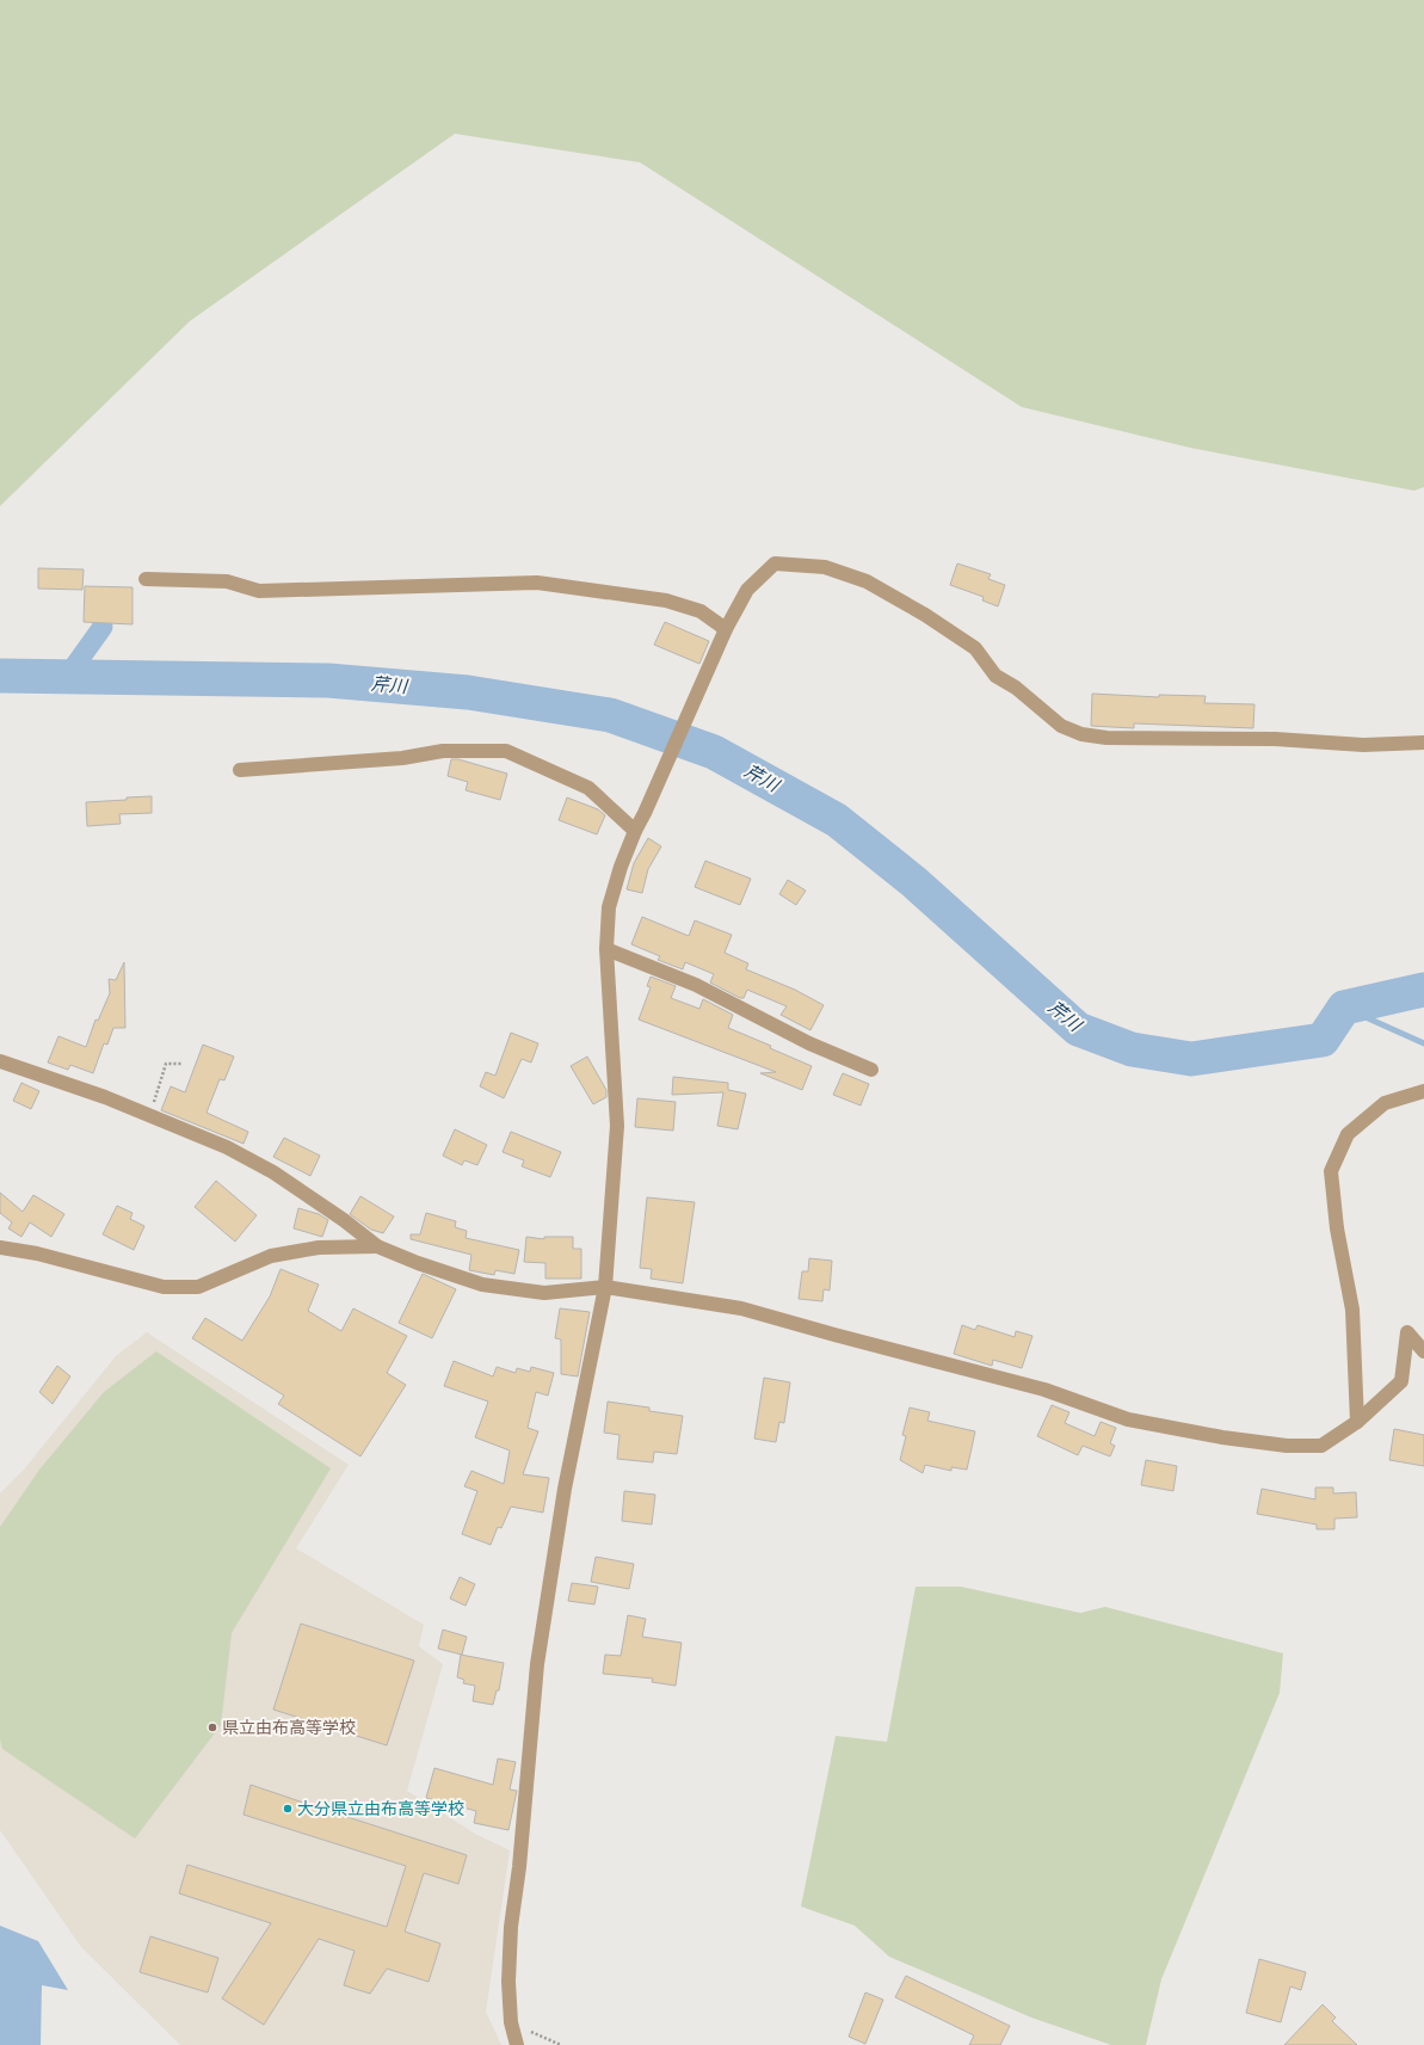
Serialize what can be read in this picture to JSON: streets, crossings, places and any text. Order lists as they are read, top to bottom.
{
  "water": ["芹川"],
  "places": ["県立由布高等学校", "大分県立由布高等学校"]
}
